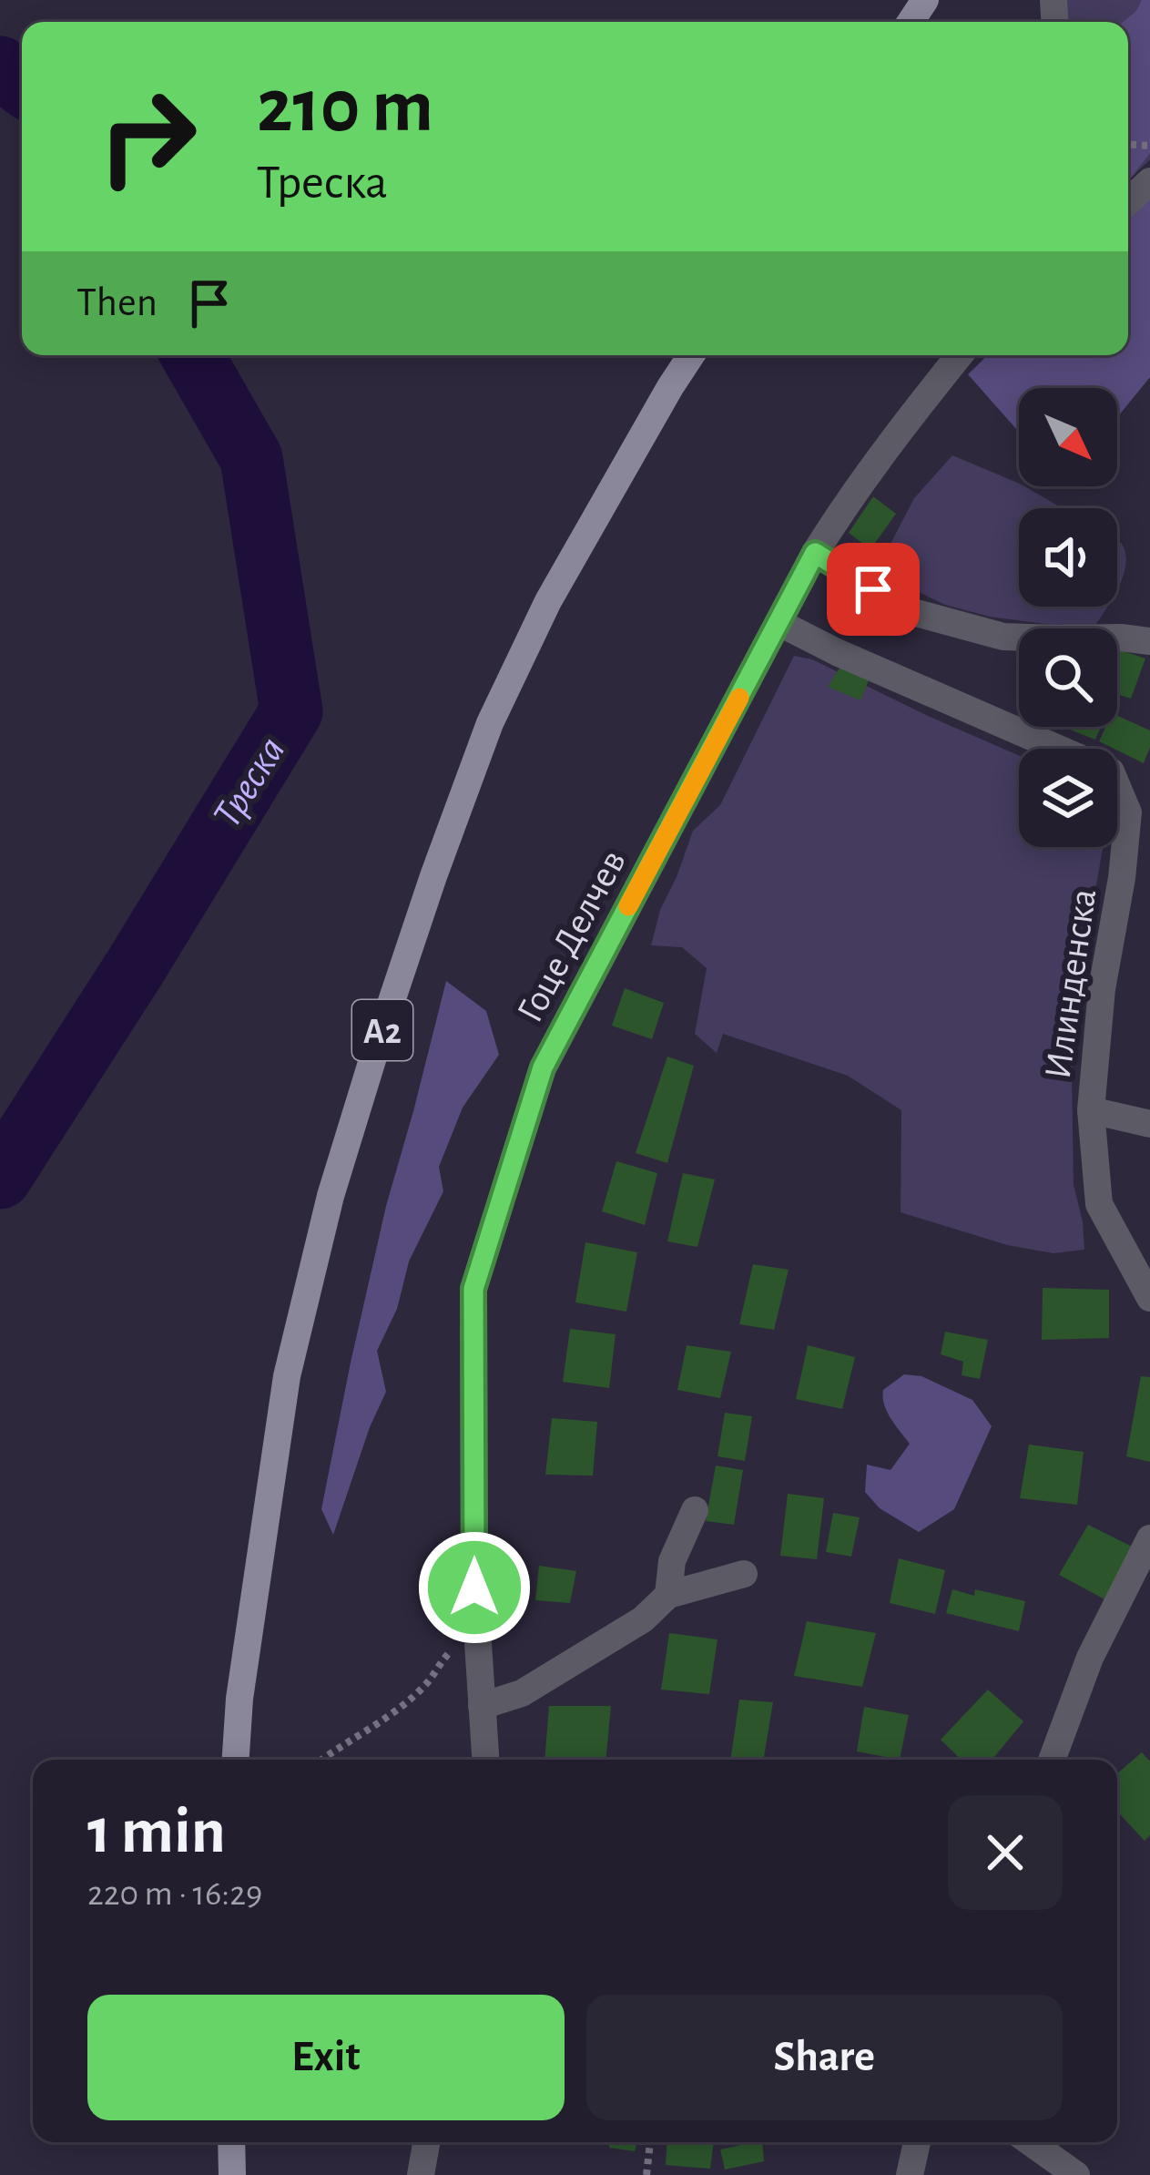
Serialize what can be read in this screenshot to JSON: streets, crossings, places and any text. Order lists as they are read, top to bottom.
{
  "streets": {
    "main road": ["A2"],
    "street": ["Гоце Делчев", "Илинденска"]
  },
  "crossings": [
    ["Гоце Делчев", "Илинденска"]
  ],
  "water": ["Треска"],
  "north": "bottom right",
  "page": {
    "turn": ["210 m", "Треска"],
    "then": "Then",
    "heading": ["1 min", "220 m · 16:29"],
    "buttons": ["Exit", "Share"]
  }
}
